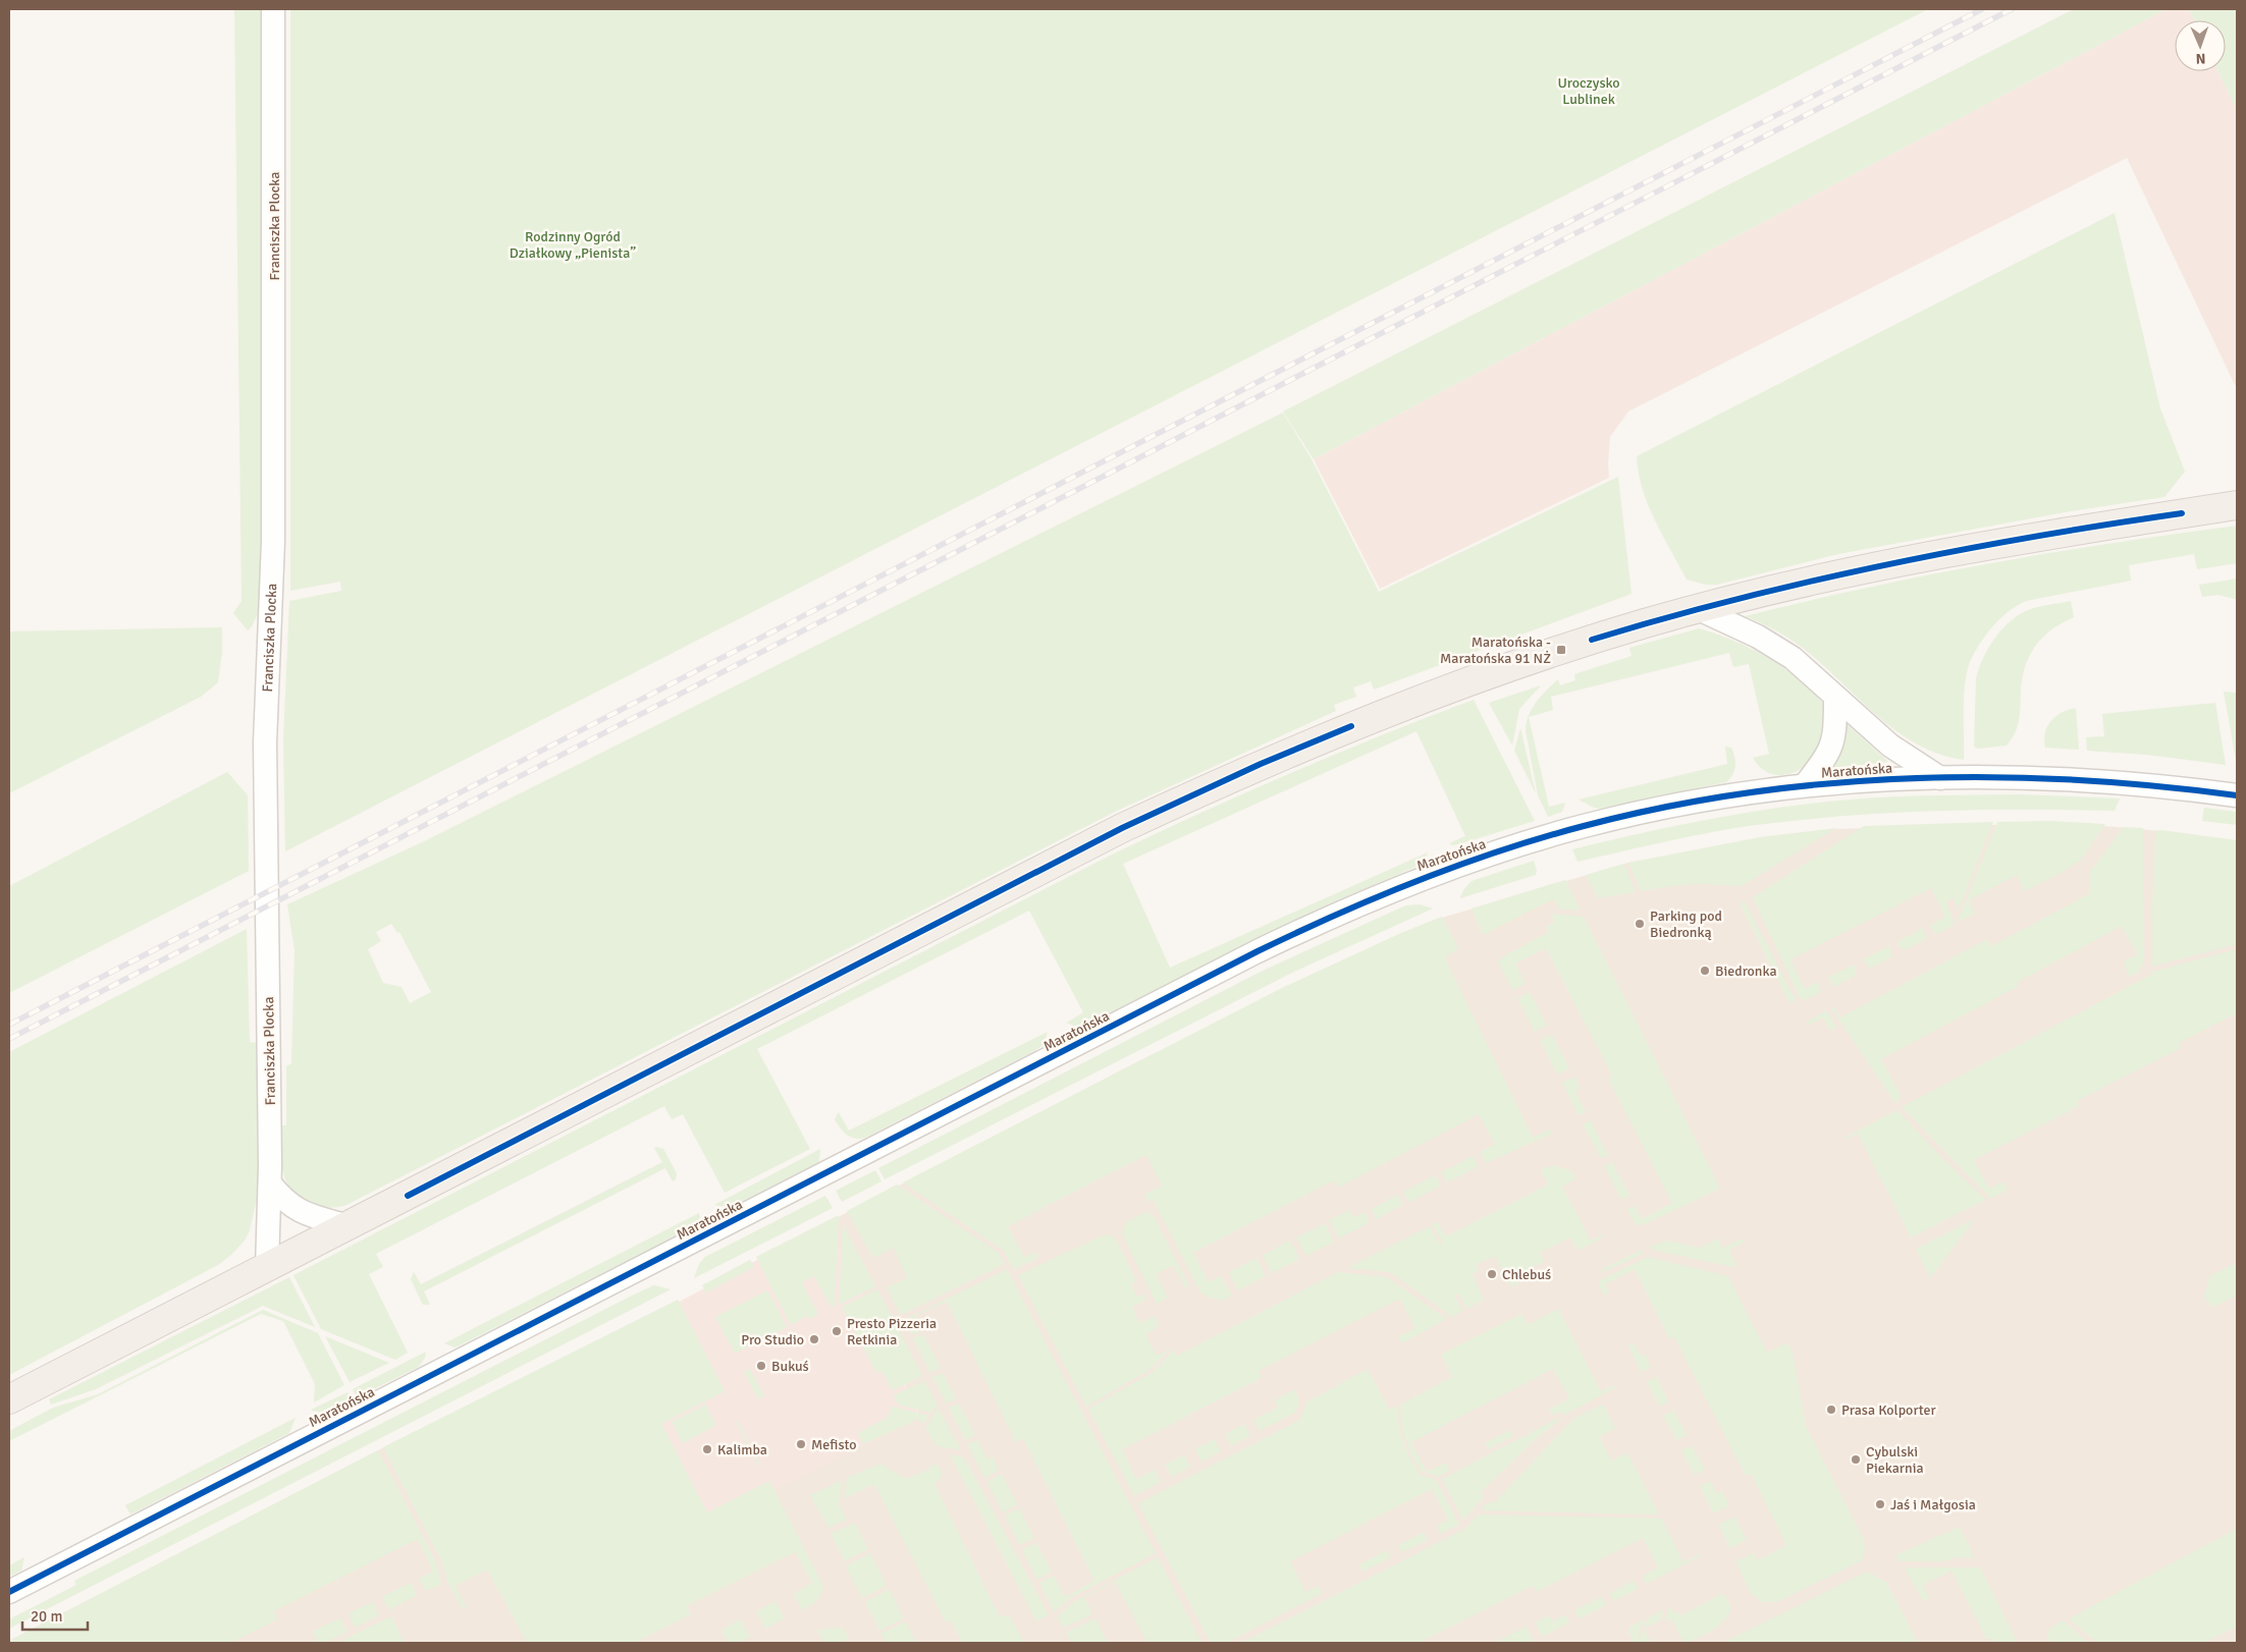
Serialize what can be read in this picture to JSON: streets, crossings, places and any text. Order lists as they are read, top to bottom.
{
  "streets": {
    "street": ["Franciszka Plocka", "Maratońska"]
  },
  "parks": ["Uroczysko Lublinek", "Rodzinny Ogród Działkowy „Pienista”"],
  "places": {
    "transit": ["Maratońska - Maratońska 91 NŻ"],
    "other": [
      "Parking pod Biedronką",
      "Biedronka",
      "Chlebuś",
      "Presto Pizzeria Retkinia",
      "Pro Studio",
      "Bukuś",
      "Prasa Kolporter",
      "Mefisto",
      "Kalimba",
      "Cybulski Piekarnia",
      "Jaś i Małgosia"
    ]
  },
  "scale_bar": "20 m",
  "north": "bottom"
}
